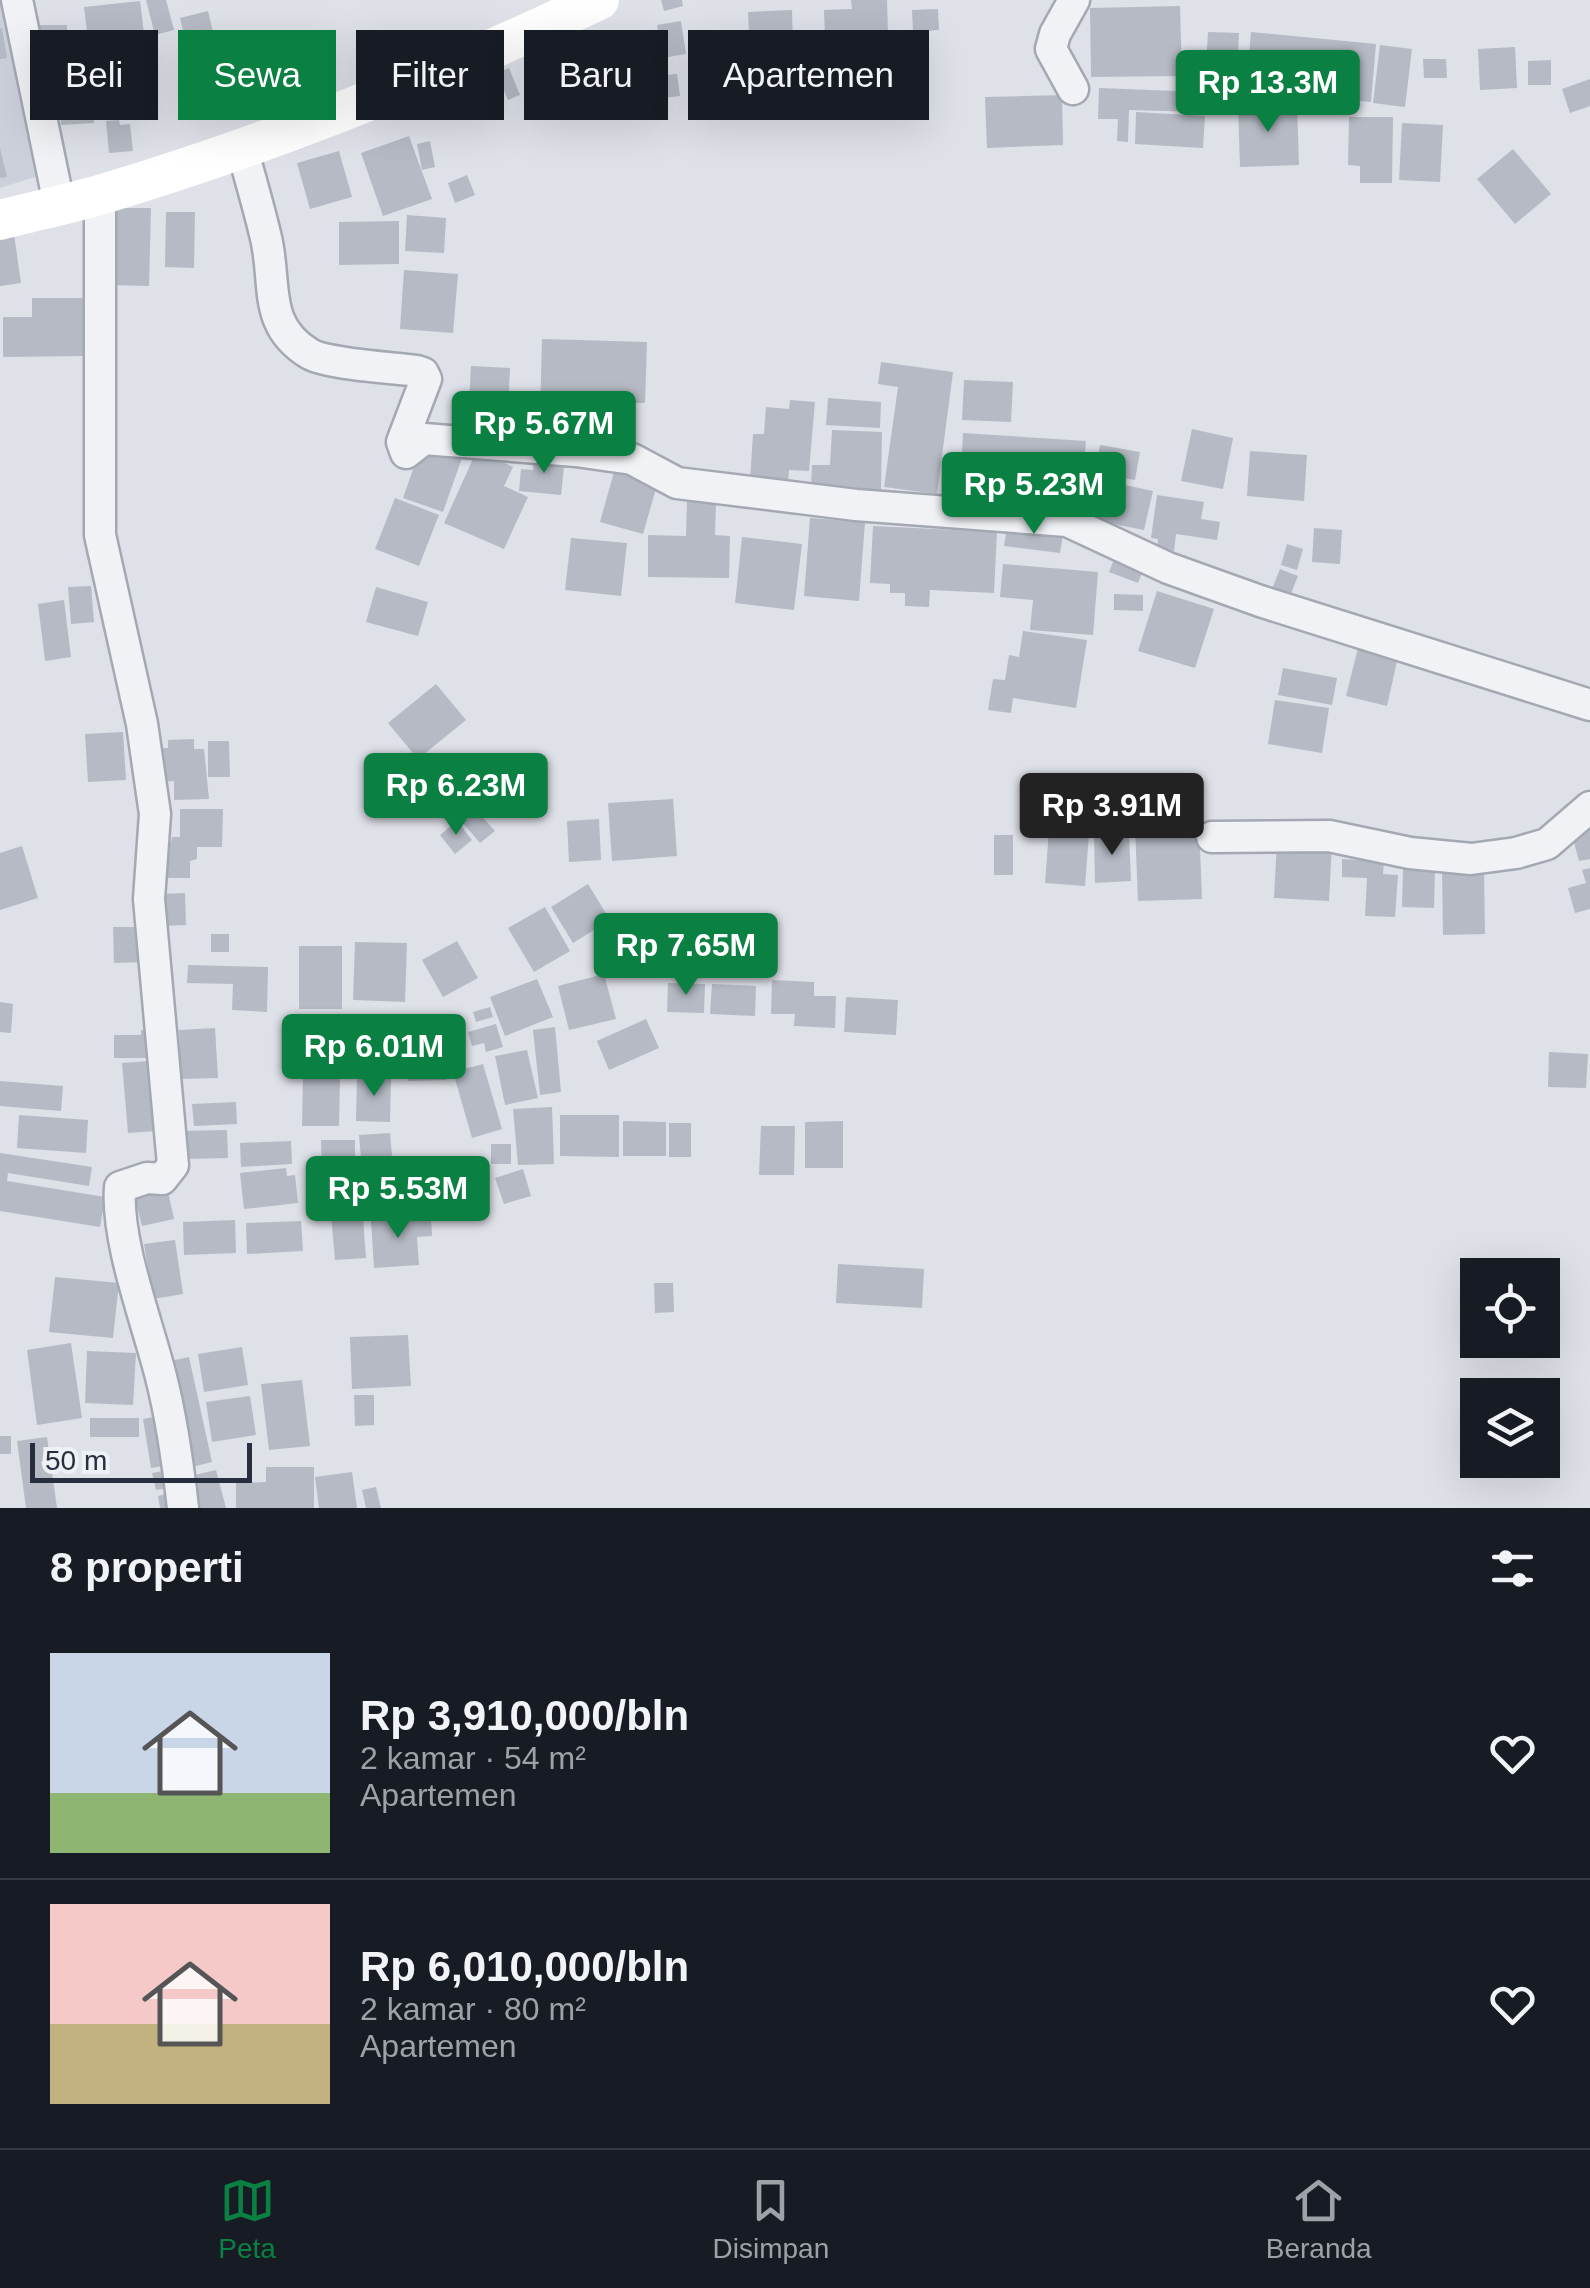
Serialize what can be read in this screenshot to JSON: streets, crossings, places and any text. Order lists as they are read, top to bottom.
{
  "scale_bar": "50 m",
  "page": {
    "chip": [
      "Beli",
      "Sewa",
      "Filter",
      "Baru",
      "Apartemen"
    ],
    "price": [
      "Rp 13.3M",
      "Rp 5.67M",
      "Rp 5.23M",
      "Rp 6.23M",
      "Rp 3.91M",
      "Rp 7.65M",
      "Rp 6.01M",
      "Rp 5.53M"
    ],
    "scale": "50 m",
    "heading": "8 properti",
    "list": [
      {
        "name": "Rp 3,910,000/bln",
        "note": "2 kamar · 54 m² · Apartemen"
      },
      {
        "name": "Rp 6,010,000/bln",
        "note": "2 kamar · 80 m² · Apartemen"
      }
    ],
    "tabs": ["Peta", "Disimpan", "Beranda"]
  }
}
